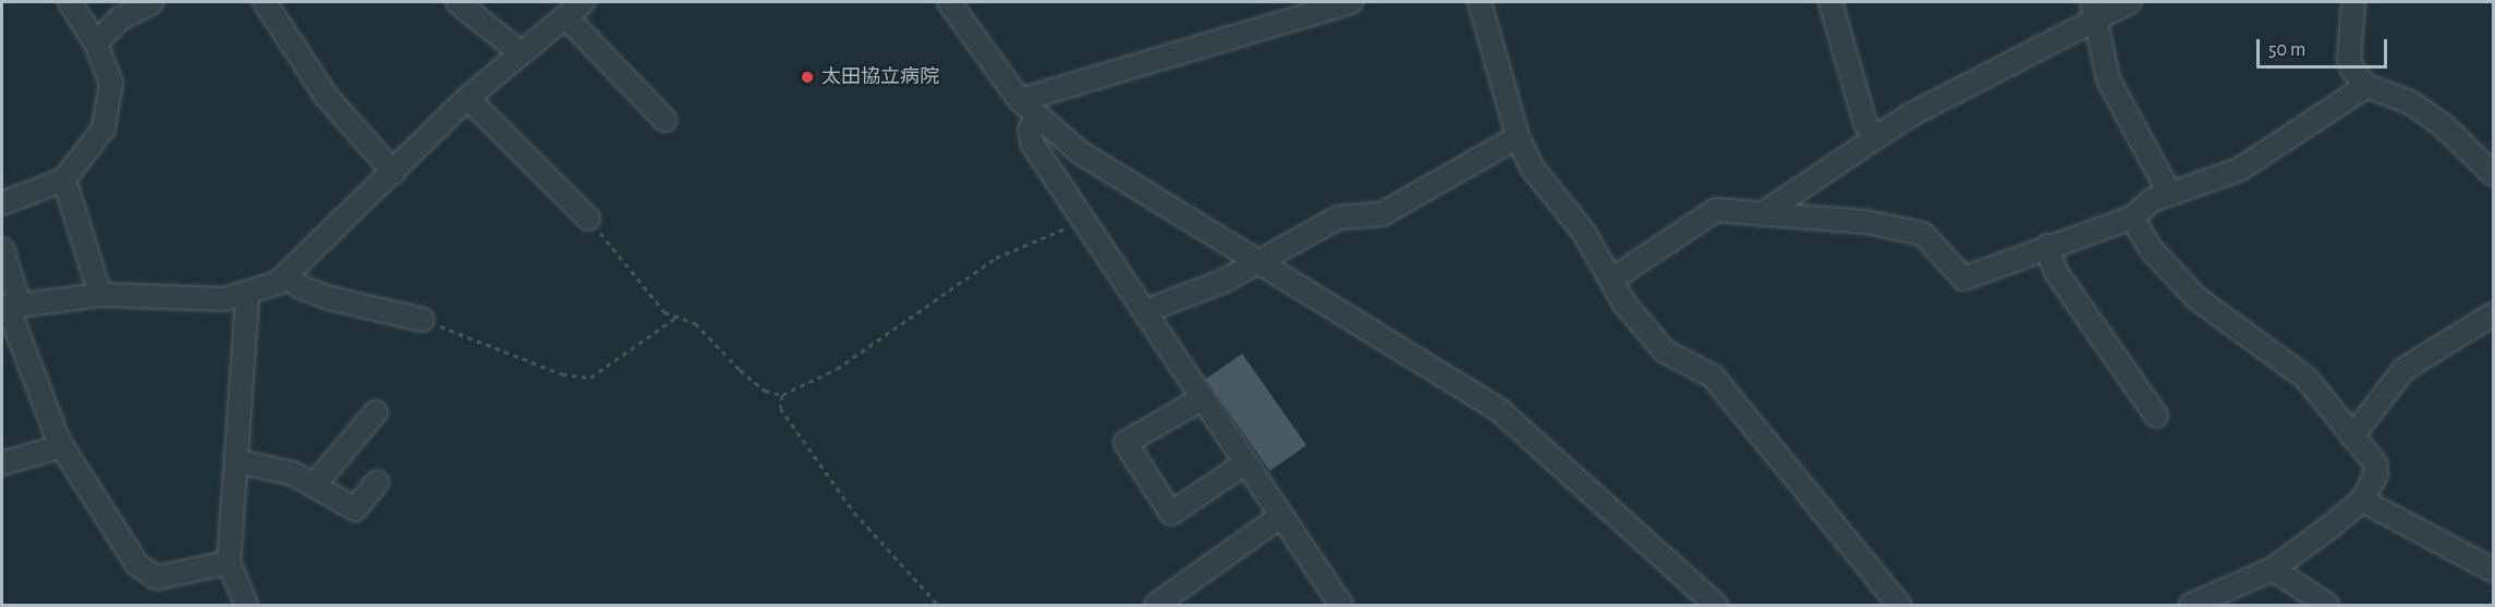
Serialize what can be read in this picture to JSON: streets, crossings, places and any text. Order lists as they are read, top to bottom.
{
  "places": ["太田協立病院"],
  "scale_bar": "50 m"
}
